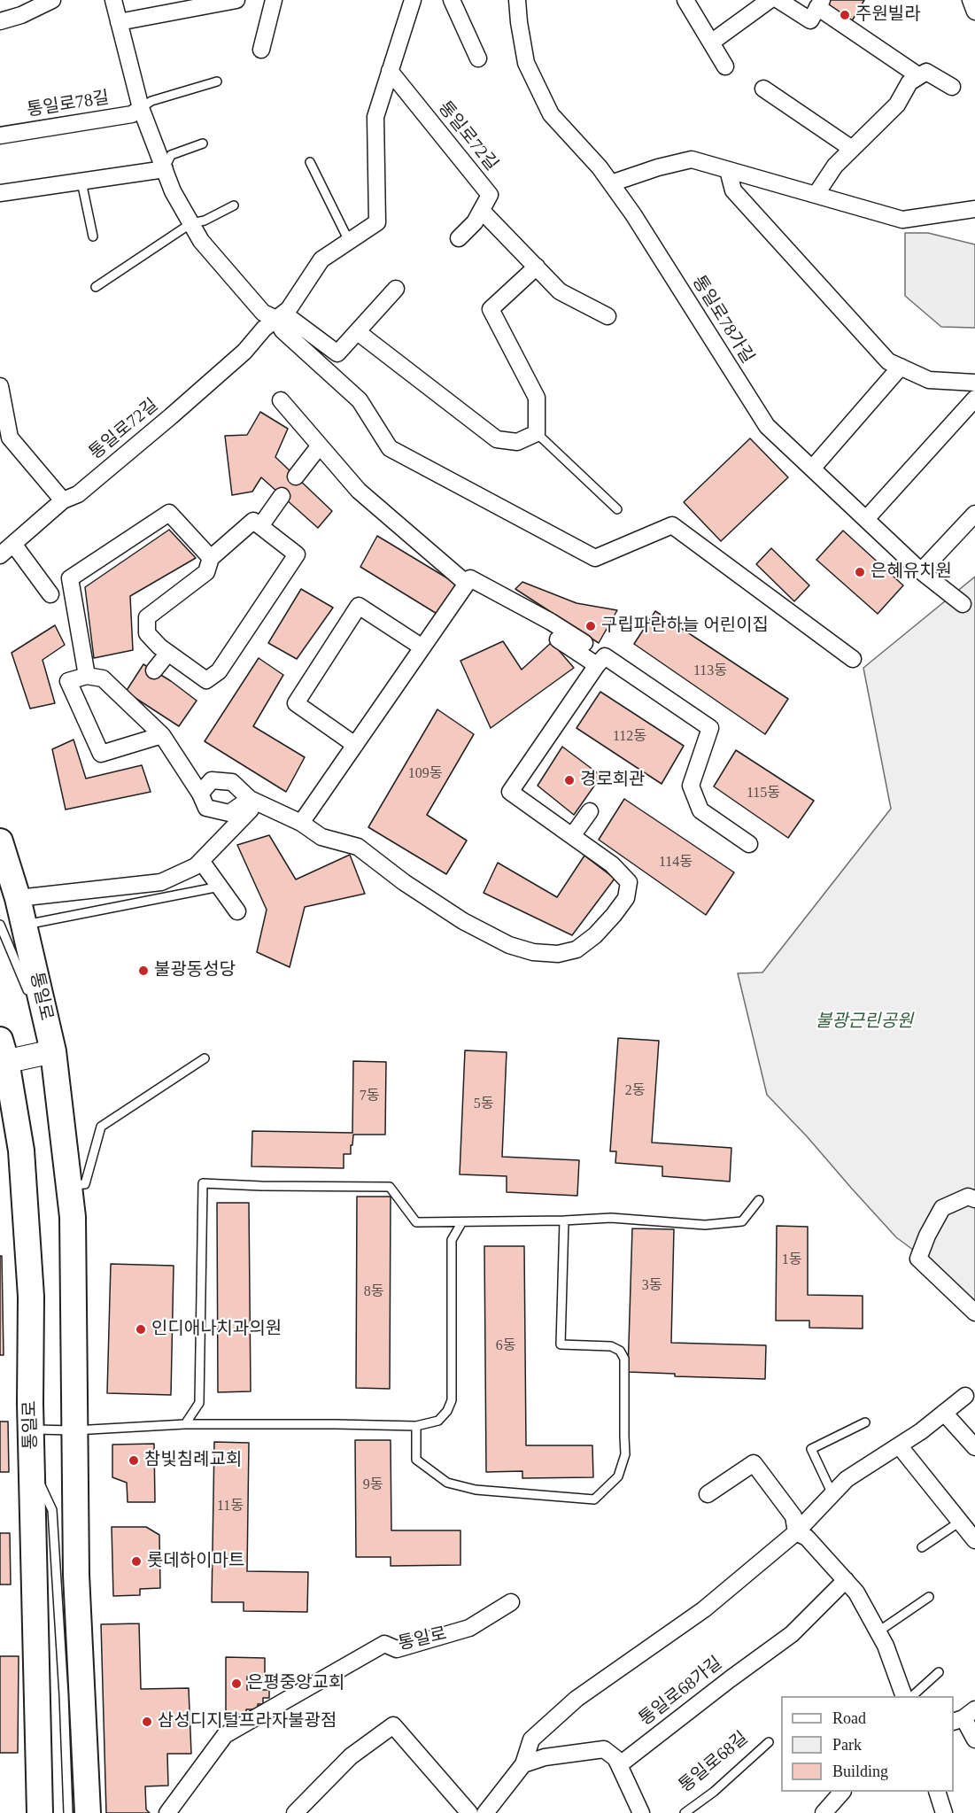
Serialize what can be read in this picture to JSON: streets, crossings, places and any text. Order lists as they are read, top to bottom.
{
  "streets": {
    "main road": ["통일로"],
    "street": [
      "통일로78길",
      "통일로72길",
      "통일로78가길",
      "통일로68가길"
    ],
    "lane": ["통일로68길"]
  },
  "parks": ["불광근린공원"],
  "places": [
    "주원빌라",
    "은혜유치원",
    "구립파란하늘 어린이집",
    "경로회관",
    "불광동성당",
    "인디애나치과의원",
    "참빛침례교회",
    "롯데하이마트",
    "은평중앙교회",
    "삼성디지털프라자불광점"
  ],
  "house_numbers": [
    "113동",
    "112동",
    "109동",
    "115동",
    "114동",
    "2동",
    "7동",
    "5동",
    "1동",
    "3동",
    "8동",
    "6동",
    "9동",
    "11동"
  ],
  "legend": ["Road", "Park", "Building"]
}
